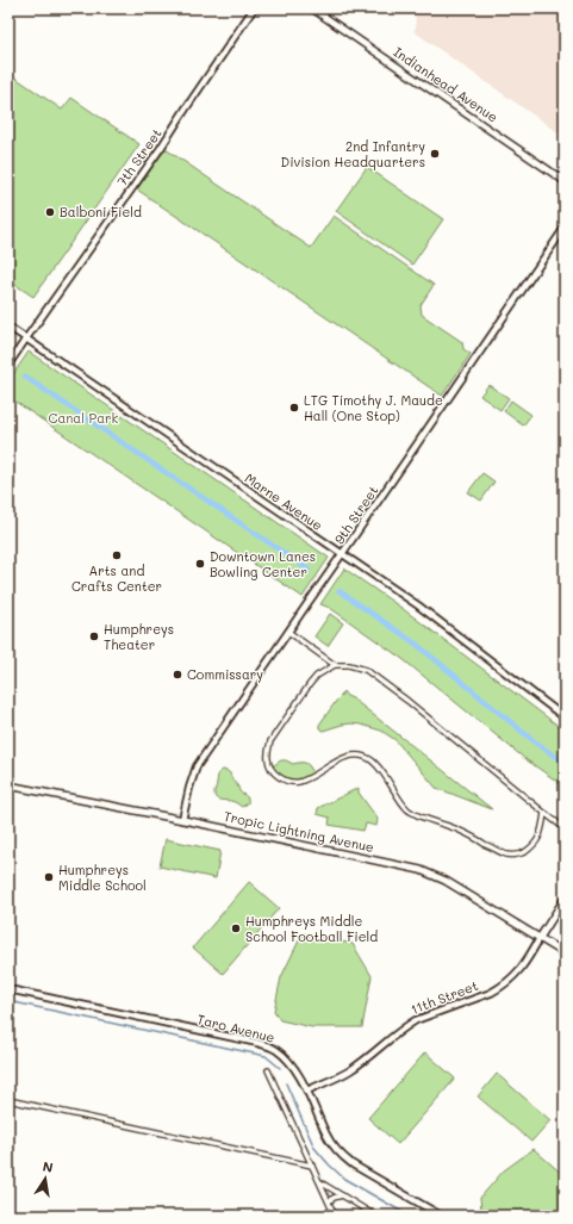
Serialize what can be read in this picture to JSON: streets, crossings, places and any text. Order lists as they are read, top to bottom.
{
  "streets": {
    "main road": ["Indianhead Avenue", "Tropic Lightning Avenue", "11th Street"],
    "street": [
      "7th Street",
      "Marne Avenue",
      "9th Street",
      "Taro Avenue"
    ]
  },
  "crossings": [
    ["7th Street", "Marne Avenue"],
    ["Marne Avenue", "9th Street"],
    ["9th Street", "Tropic Lightning Avenue"],
    ["Tropic Lightning Avenue", "11th Street"],
    ["11th Street", "Taro Avenue"]
  ],
  "parks": ["Canal Park"],
  "places": [
    "2nd Infantry Division Headquarters",
    "Balboni Field",
    "LTG Timothy J. Maude Hall (One Stop)",
    "Arts and Crafts Center",
    "Downtown Lanes Bowling Center",
    "Humphreys Theater",
    "Commissary",
    "Humphreys Middle School",
    "Humphreys Middle School Football Field"
  ],
  "north": "top"
}
